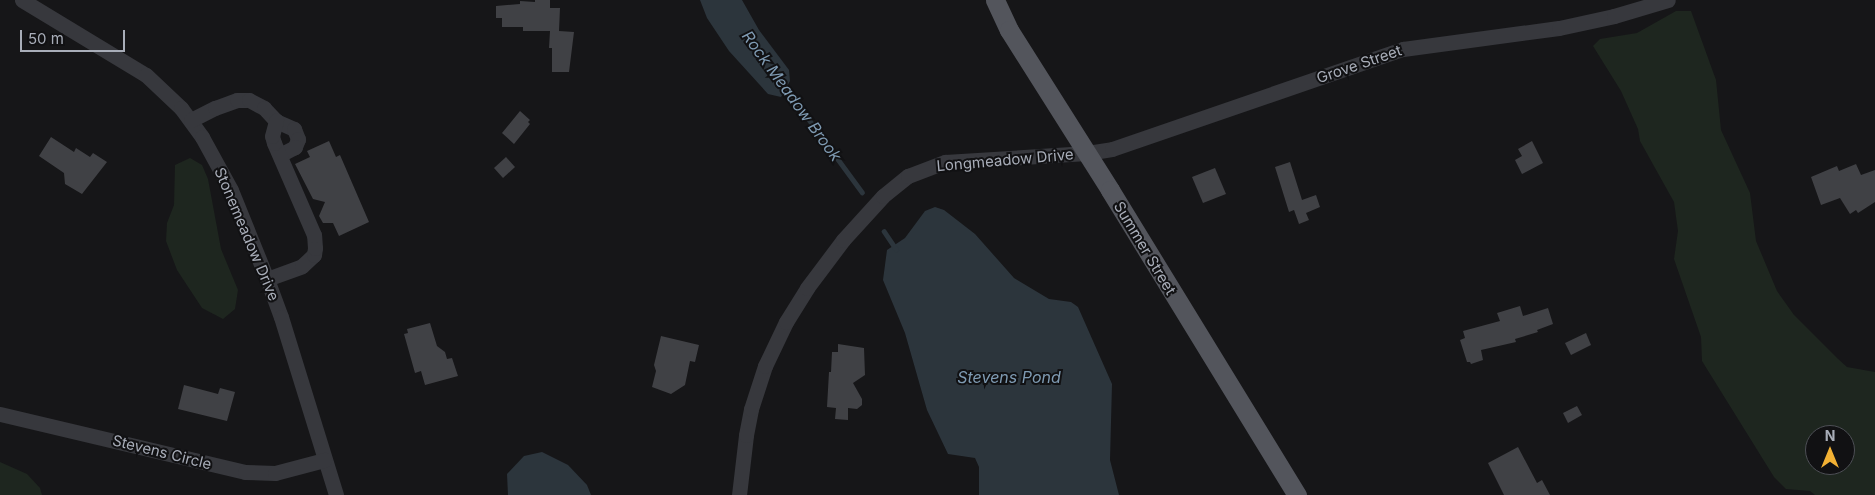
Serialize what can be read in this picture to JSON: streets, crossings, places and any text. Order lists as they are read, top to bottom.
{
  "streets": {
    "main road": ["Summer Street"],
    "street": [
      "Grove Street",
      "Longmeadow Drive",
      "Stonemeadow Drive",
      "Stevens Circle"
    ]
  },
  "crossings": [
    ["Grove Street", "Longmeadow Drive"],
    ["Grove Street", "Summer Street"],
    ["Longmeadow Drive", "Summer Street"],
    ["Stonemeadow Drive", "Stevens Circle"]
  ],
  "water": ["Rock Meadow Brook", "Stevens Pond"],
  "scale_bar": "50 m",
  "north": "top"
}
